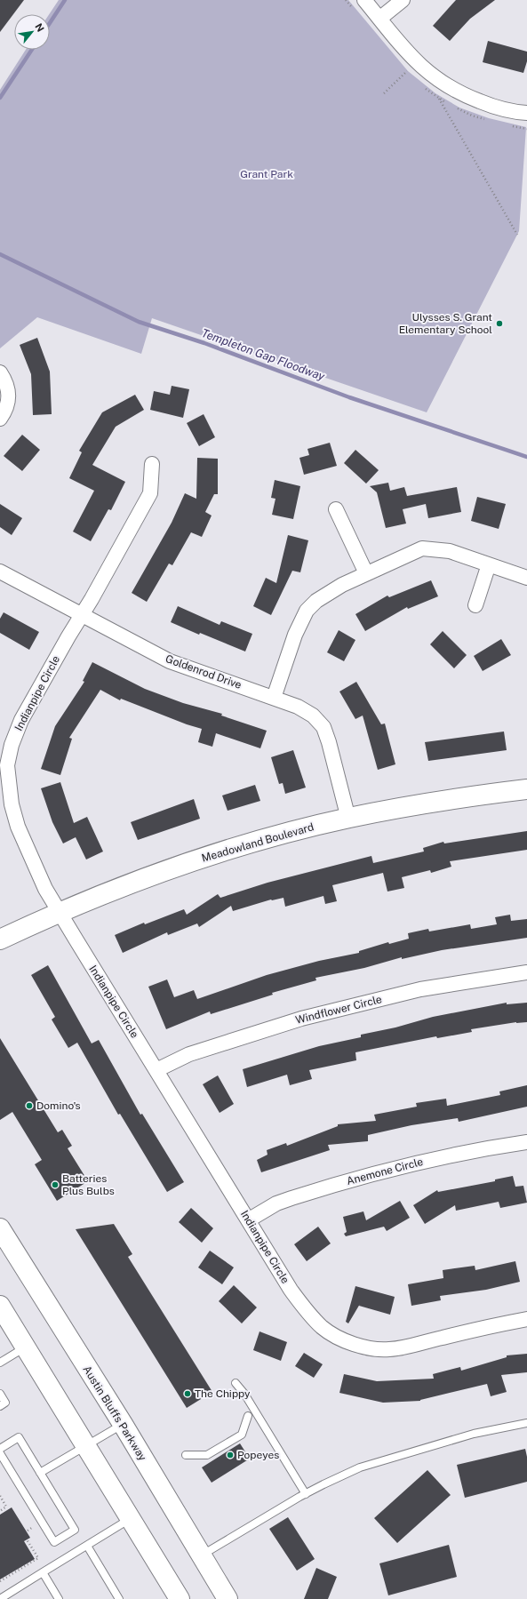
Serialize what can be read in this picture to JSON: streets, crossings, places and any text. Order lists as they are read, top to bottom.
{
  "streets": {
    "main road": ["Meadowland Boulevard", "Austin Bluffs Parkway"],
    "street": [
      "Goldenrod Drive",
      "Indianpipe Circle",
      "Windflower Circle",
      "Anemone Circle"
    ]
  },
  "crossings": [
    ["Goldenrod Drive", "Indianpipe Circle"],
    ["Goldenrod Drive", "Meadowland Boulevard"],
    ["Indianpipe Circle", "Meadowland Boulevard"],
    ["Indianpipe Circle", "Windflower Circle"],
    ["Indianpipe Circle", "Anemone Circle"]
  ],
  "water": ["Templeton Gap Floodway"],
  "parks": ["Grant Park"],
  "places": [
    "Ulysses S. Grant Elementary School",
    "Domino's",
    "Batteries Plus Bulbs",
    "The Chippy",
    "Popeyes"
  ],
  "north": "top right"
}
